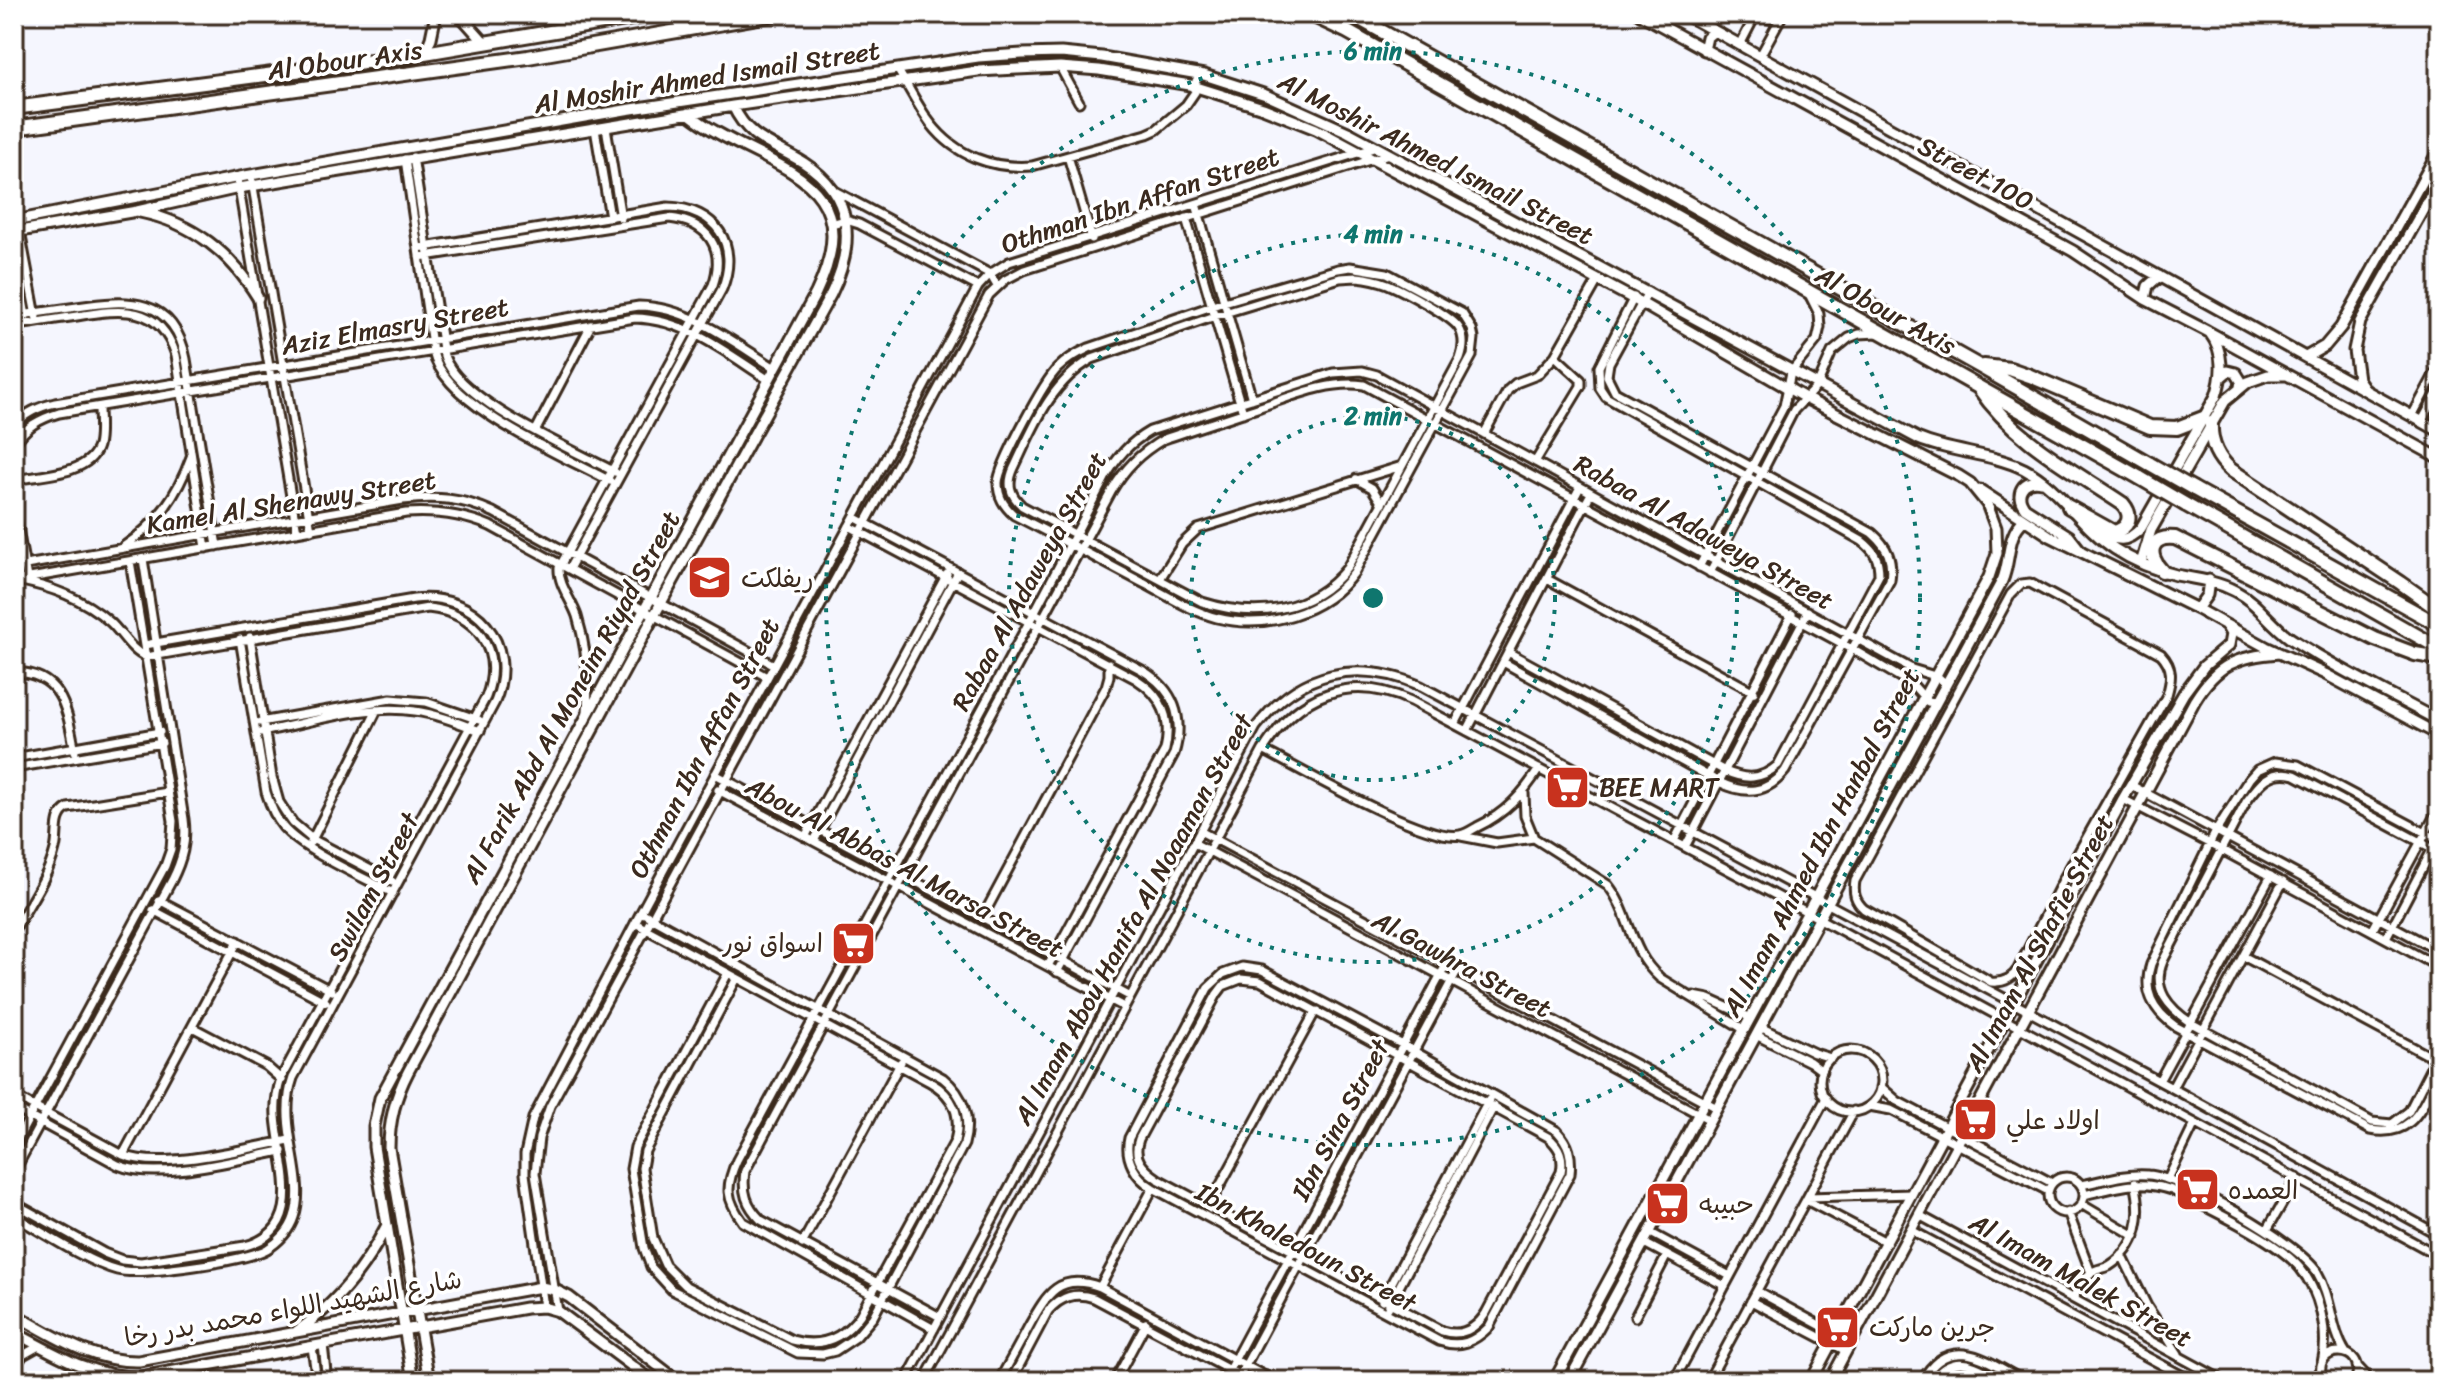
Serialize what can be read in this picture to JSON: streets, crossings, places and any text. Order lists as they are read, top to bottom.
{
  "streets": {
    "highway": ["Al Obour Axis"],
    "street": [
      "Al Moshir Ahmed Ismail Street",
      "Street 100",
      "Othman Ibn Affan Street",
      "Aziz Elmasry Street",
      "Kamel Al Shenawy Street",
      "Rabaa Al Adaweya Street",
      "Al Farik Abd Al Moneim Riyad Street",
      "Al Imam Ahmed Ibn Hanbal Street",
      "Abou Al Abbas Al Marsa Street",
      "Swilam Street",
      "Al Imam Abou Hanifa Al Noaaman Street",
      "Al Imam Al Shafie Street",
      "Al Gawhra Street",
      "Ibn Sina Street",
      "Ibn Khaledoun Street",
      "Al Imam Malek Street",
      "شارع الشهيد اللواء محمد بدر رخا"
    ]
  },
  "crossings": [
    ["Al Moshir Ahmed Ismail Street", "Othman Ibn Affan Street"],
    ["Al Moshir Ahmed Ismail Street", "Al Farik Abd Al Moneim Riyad Street"],
    ["Al Moshir Ahmed Ismail Street", "Al Imam Ahmed Ibn Hanbal Street"],
    ["Othman Ibn Affan Street", "Kamel Al Shenawy Street"],
    ["Othman Ibn Affan Street", "Abou Al Abbas Al Marsa Street"],
    ["Othman Ibn Affan Street", "شارع الشهيد اللواء محمد بدر رخا"],
    ["Aziz Elmasry Street", "Al Farik Abd Al Moneim Riyad Street"],
    ["Kamel Al Shenawy Street", "Al Farik Abd Al Moneim Riyad Street"],
    ["Rabaa Al Adaweya Street", "Al Imam Ahmed Ibn Hanbal Street"],
    ["Rabaa Al Adaweya Street", "Abou Al Abbas Al Marsa Street"],
    ["Rabaa Al Adaweya Street", "Al Imam Abou Hanifa Al Noaaman Street"],
    ["Al Farik Abd Al Moneim Riyad Street", "شارع الشهيد اللواء محمد بدر رخا"],
    ["Al Imam Ahmed Ibn Hanbal Street", "Al Imam Abou Hanifa Al Noaaman Street"],
    ["Al Imam Ahmed Ibn Hanbal Street", "Al Gawhra Street"],
    ["Abou Al Abbas Al Marsa Street", "Al Imam Abou Hanifa Al Noaaman Street"],
    ["Al Imam Abou Hanifa Al Noaaman Street", "Al Imam Al Shafie Street"],
    ["Al Imam Abou Hanifa Al Noaaman Street", "Al Gawhra Street"],
    ["Al Imam Al Shafie Street", "Al Imam Malek Street"],
    ["Al Gawhra Street", "Ibn Sina Street"],
    ["Ibn Sina Street", "Ibn Khaledoun Street"]
  ],
  "places": {
    "school or university": ["ريفلكت"],
    "supermarket": [
      "BEE MART",
      "اسواق نور",
      "اولاد علي",
      "العمده",
      "حبيبه",
      "جرين ماركت"
    ]
  },
  "rings": ["6 min", "4 min", "2 min"]
}
